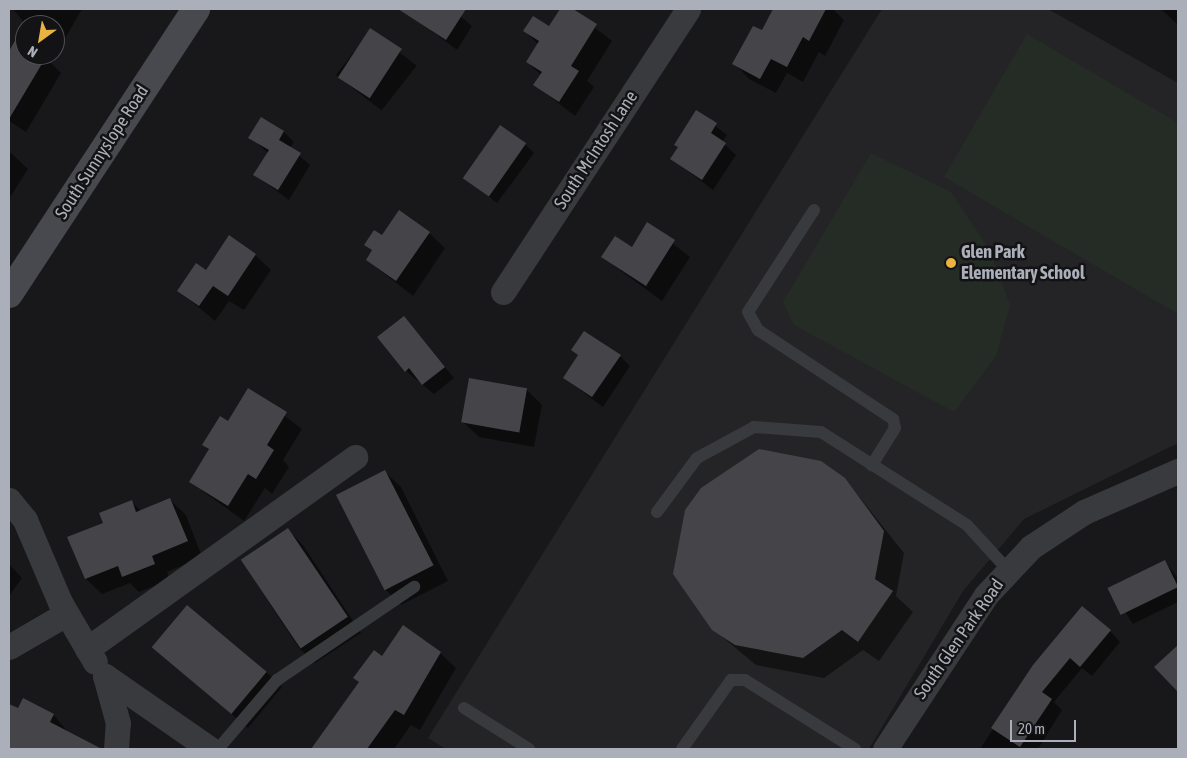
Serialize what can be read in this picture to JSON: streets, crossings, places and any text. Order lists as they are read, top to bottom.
{
  "streets": {
    "street": ["South McIntosh Lane", "South Sunnyslope Road", "South Glen Park Road"]
  },
  "places": ["Glen Park Elementary School"],
  "scale_bar": "20 m",
  "north": "bottom left"
}
